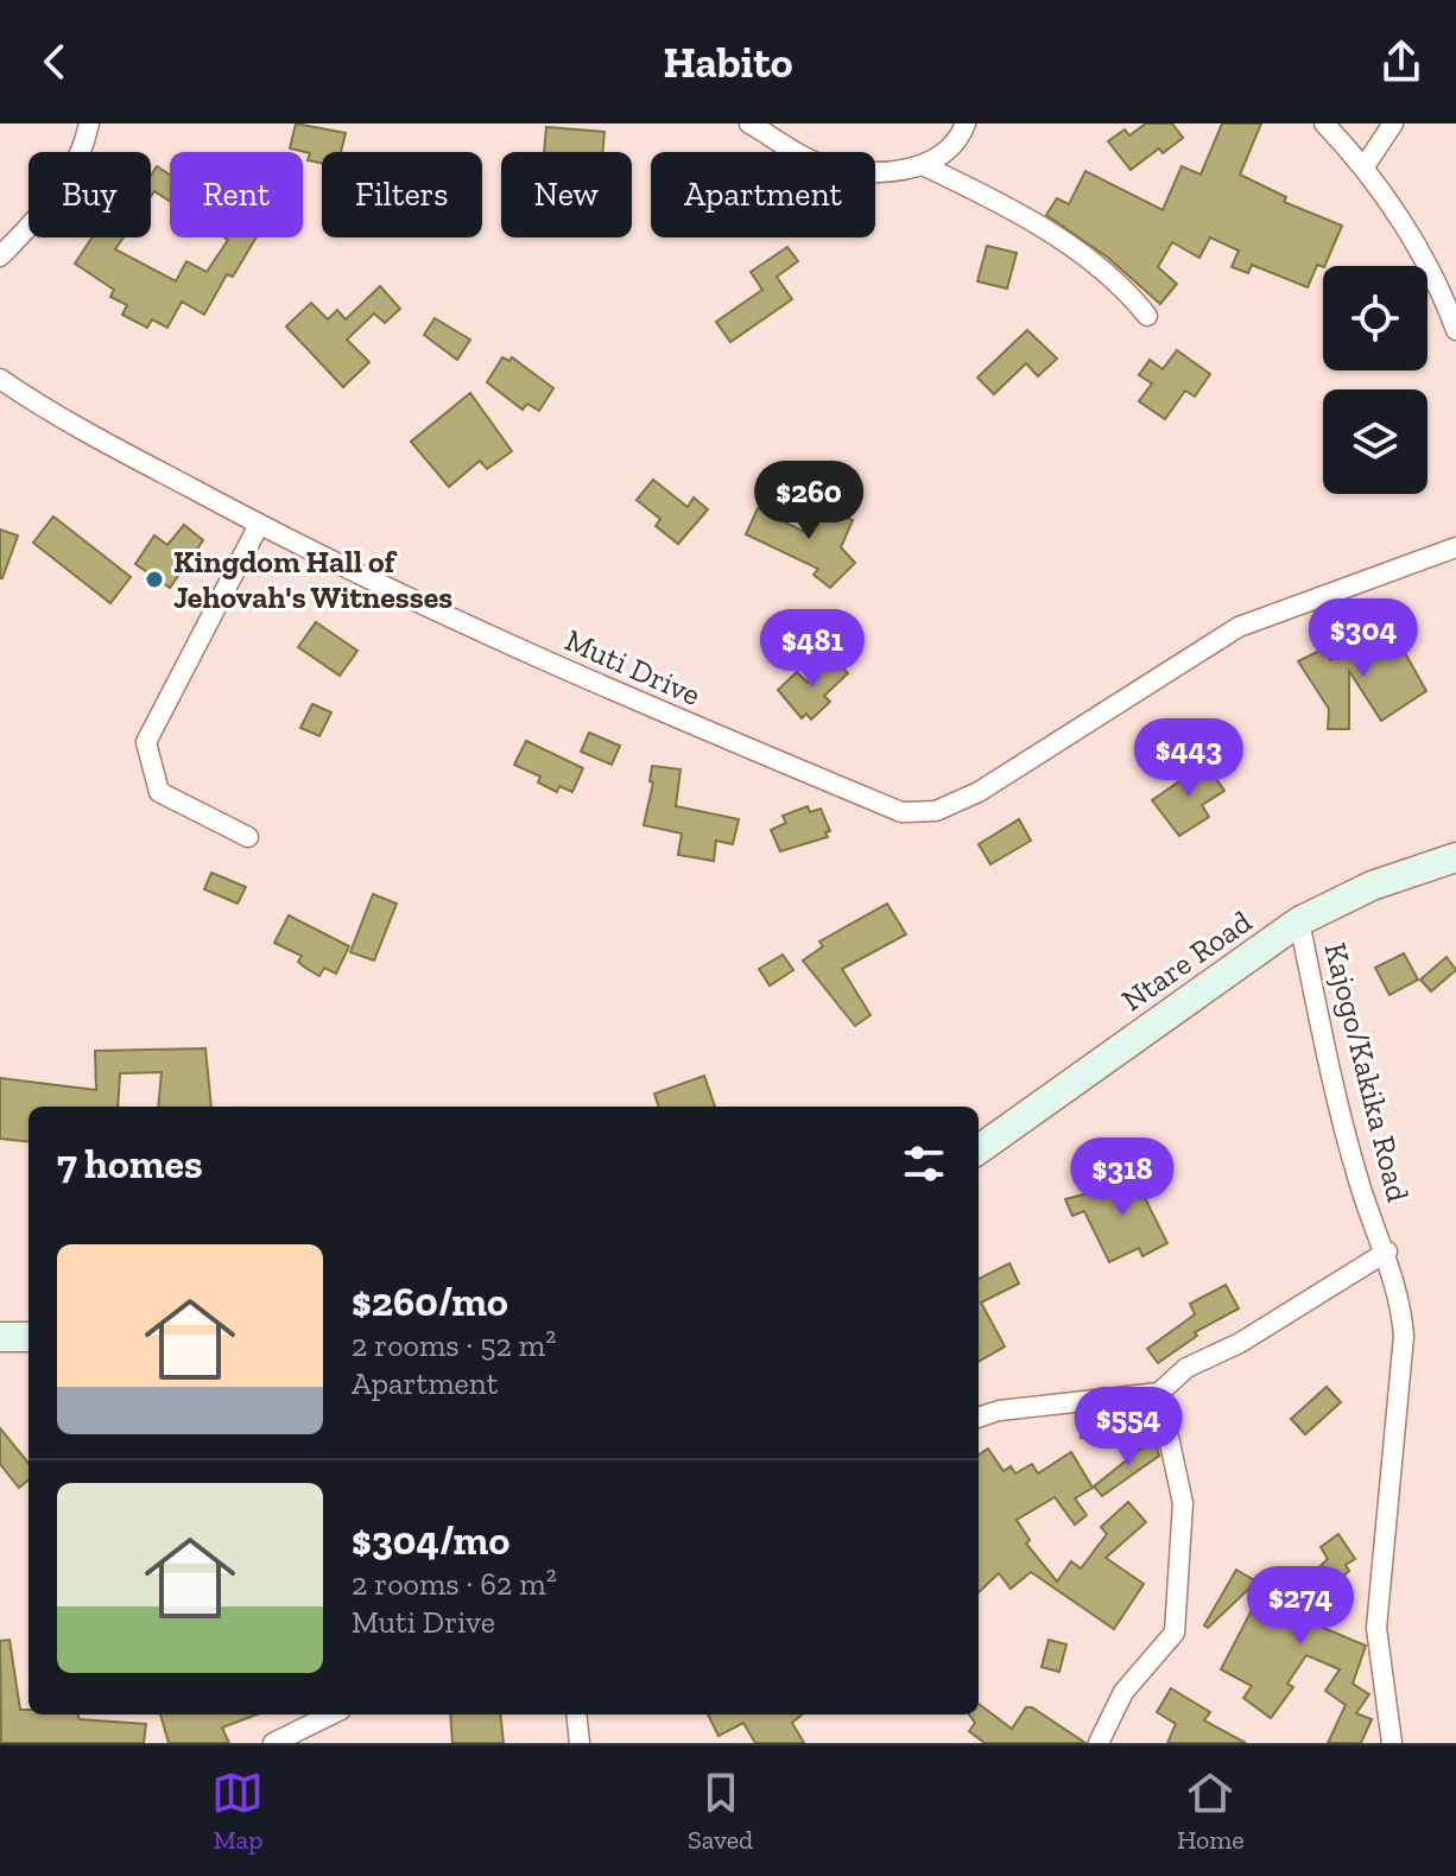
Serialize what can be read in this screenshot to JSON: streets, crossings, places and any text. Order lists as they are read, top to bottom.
{
  "streets": {
    "main road": ["Ntare Road"],
    "street": ["Muti Drive", "Kajogo/Kakika Road"]
  },
  "crossings": [
    ["Ntare Road", "Kajogo/Kakika Road"]
  ],
  "places": ["Kingdom Hall of Jehovah's Witnesses"],
  "page": {
    "header": "Habito",
    "chip": [
      "Buy",
      "Rent",
      "Filters",
      "New",
      "Apartment"
    ],
    "price": [
      "$260",
      "$304",
      "$481",
      "$443",
      "$318",
      "$554",
      "$274"
    ],
    "heading": "7 homes",
    "list": [
      {
        "name": "$260/mo",
        "note": "2 rooms · 52 m² · Apartment"
      },
      {
        "name": "$304/mo",
        "note": "2 rooms · 62 m² · Muti Drive"
      }
    ],
    "tabs": ["Map", "Saved", "Home"]
  }
}
